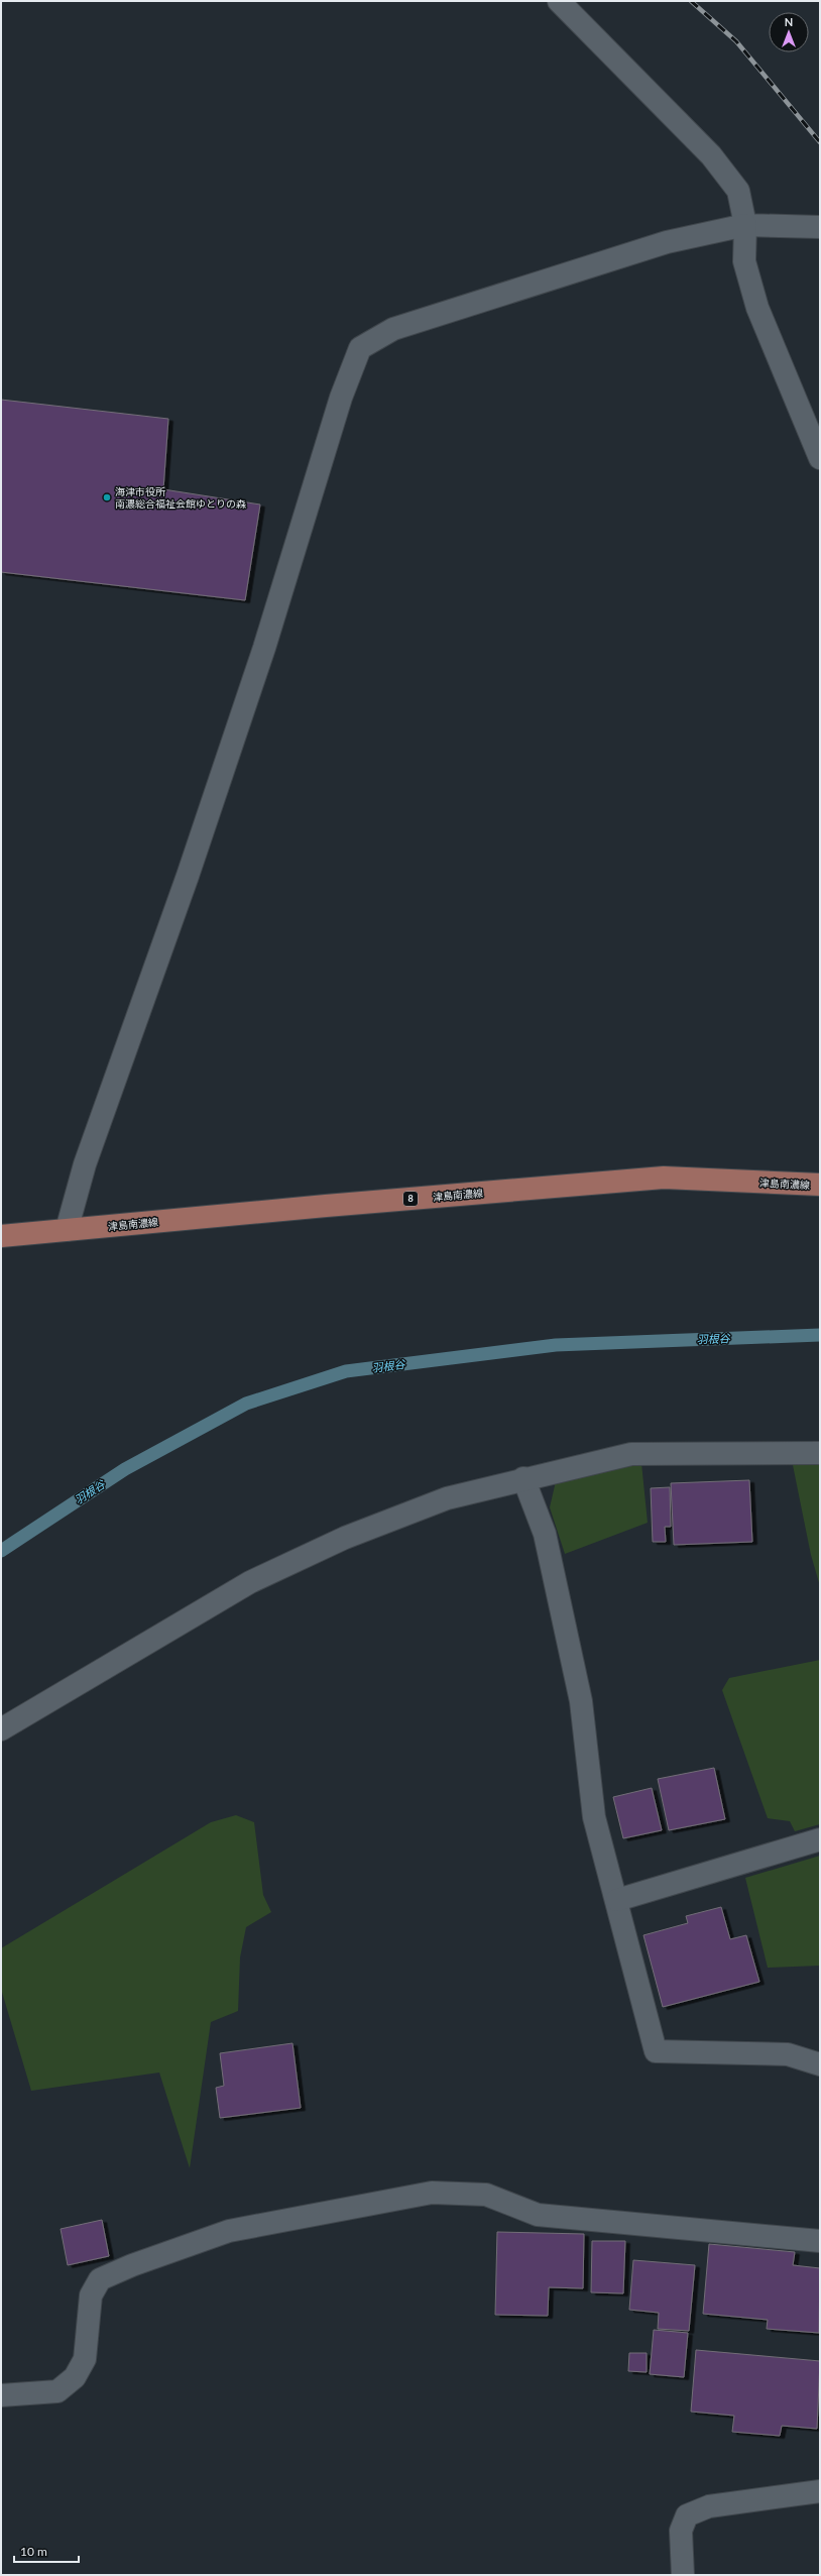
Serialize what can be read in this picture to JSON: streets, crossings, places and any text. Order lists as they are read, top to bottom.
{
  "streets": {
    "main road": ["津島南濃線", "8"]
  },
  "water": ["羽根谷"],
  "places": ["海津市役所 南濃総合福祉会館ゆとりの森"],
  "scale_bar": "10 m",
  "north": "top"
}
